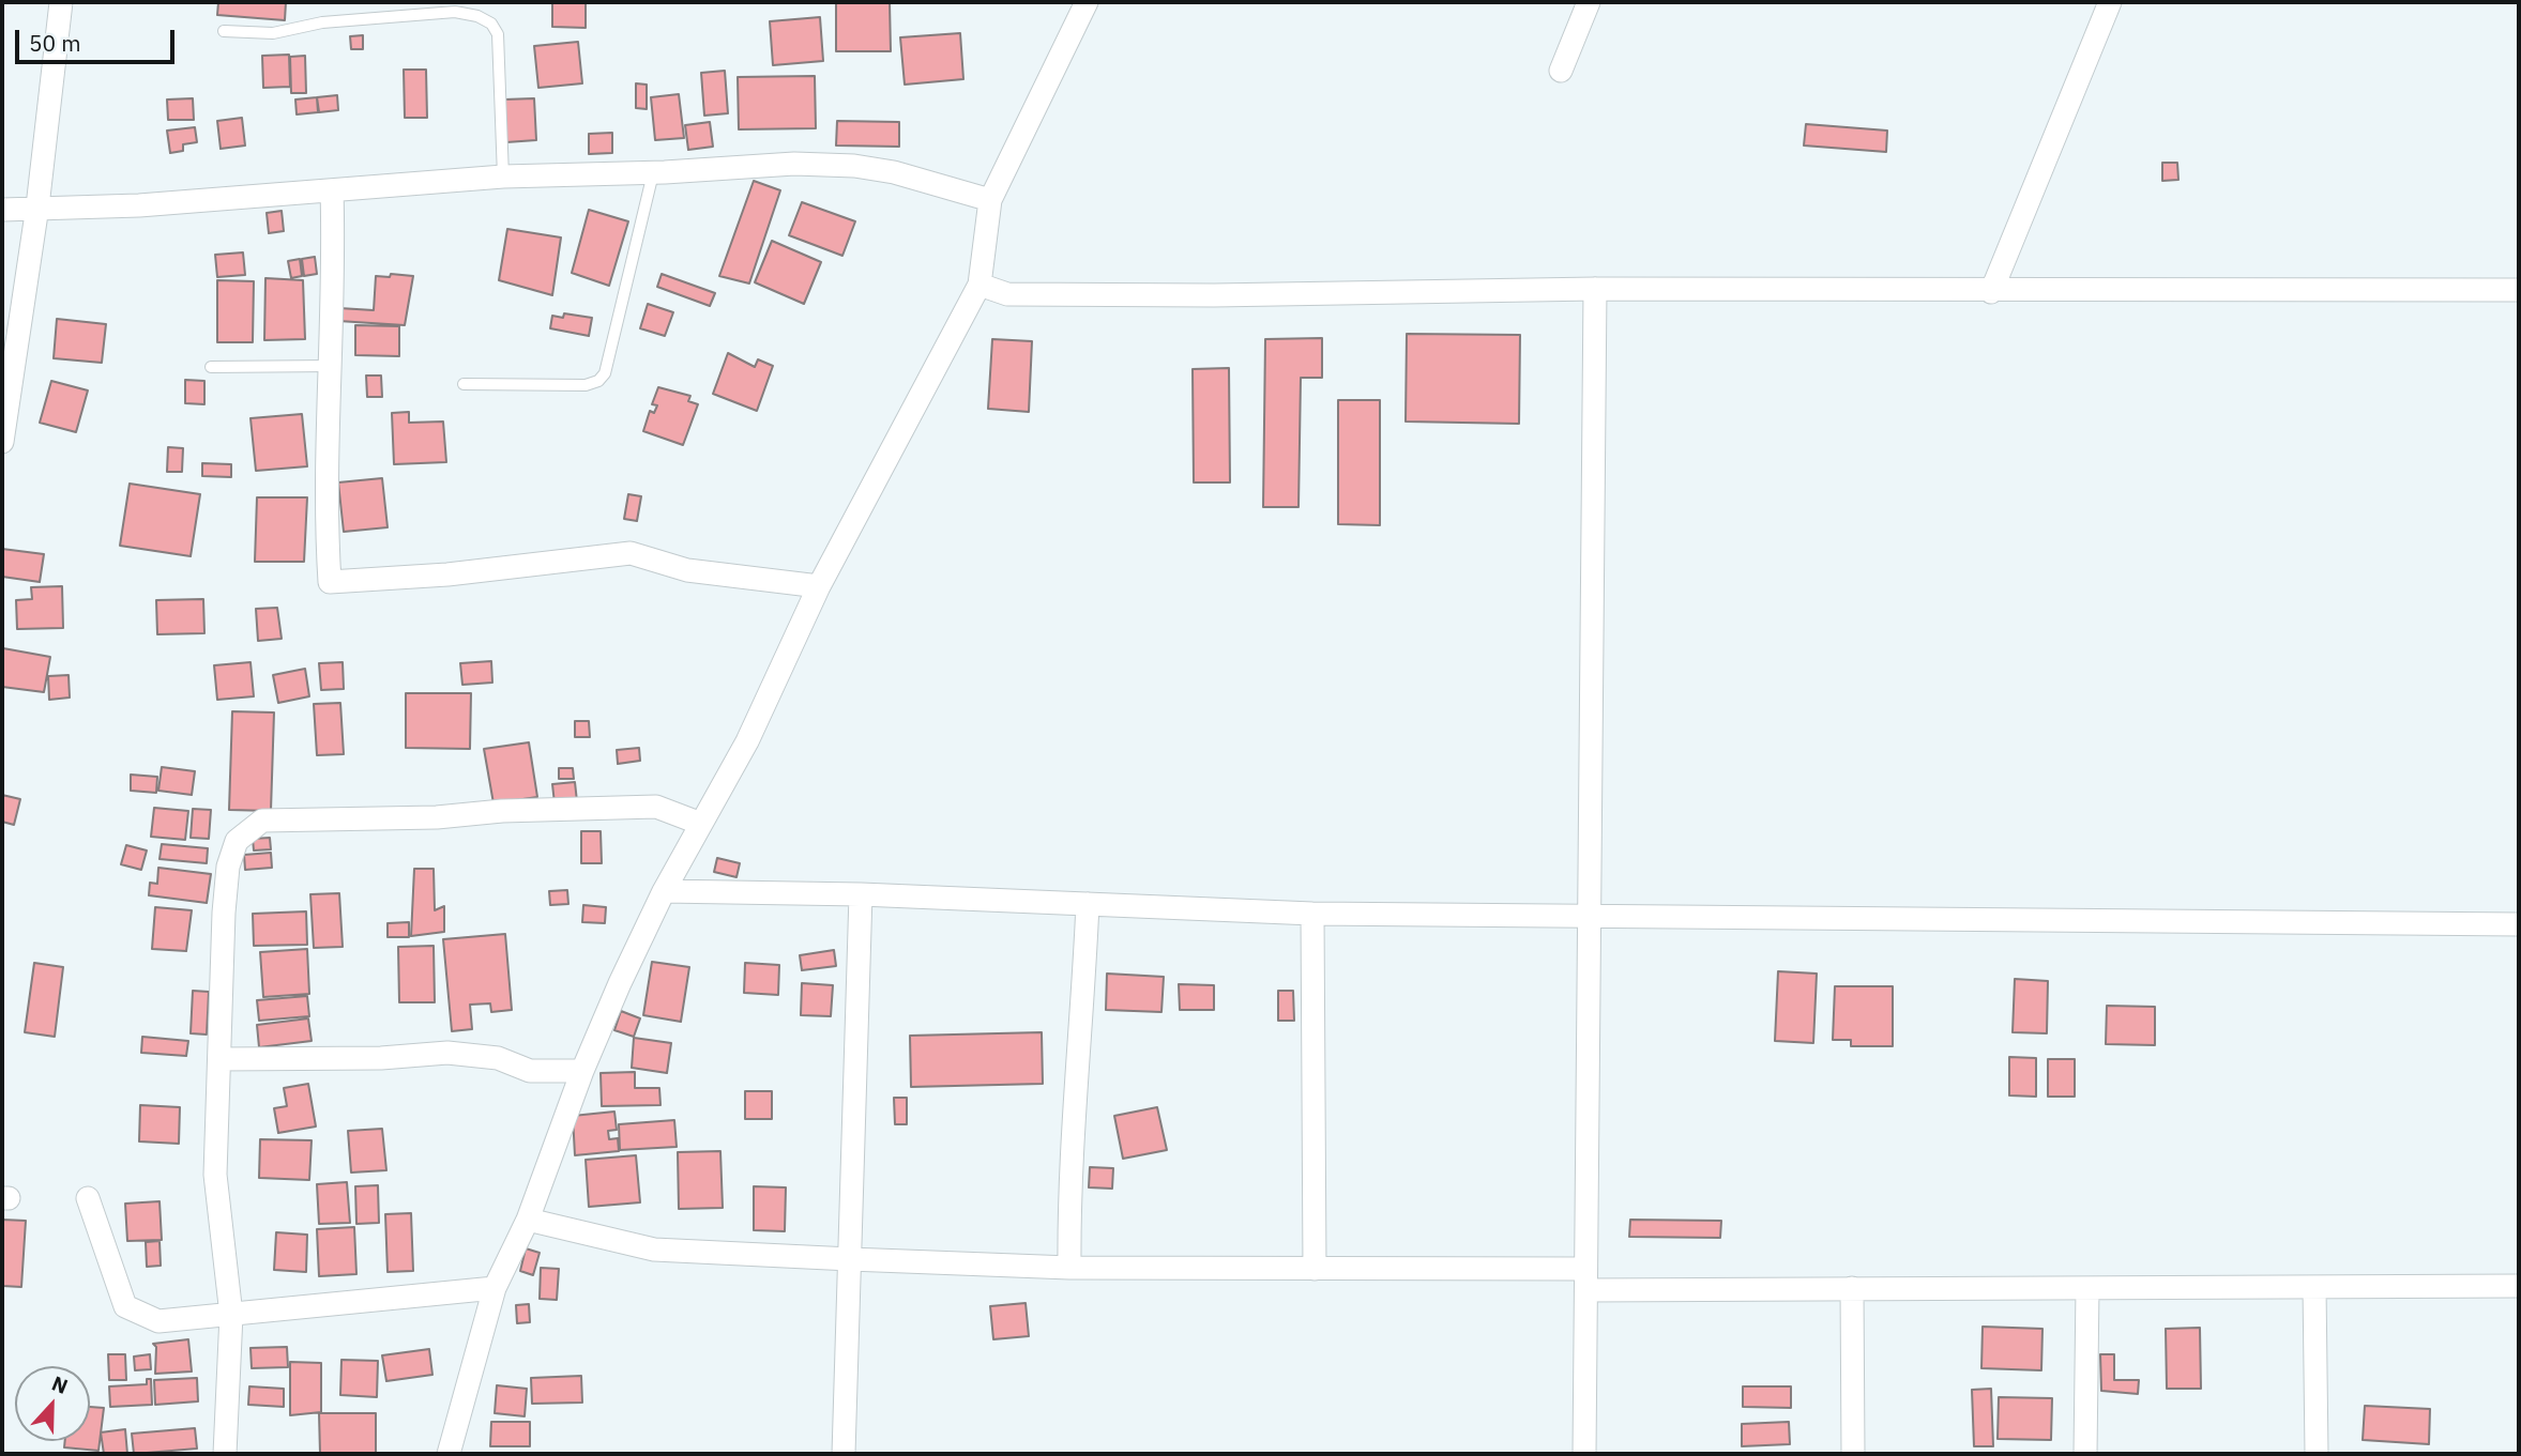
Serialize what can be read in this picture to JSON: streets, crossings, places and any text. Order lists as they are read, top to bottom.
{
  "scale_bar": "50 m",
  "north": "top"
}
